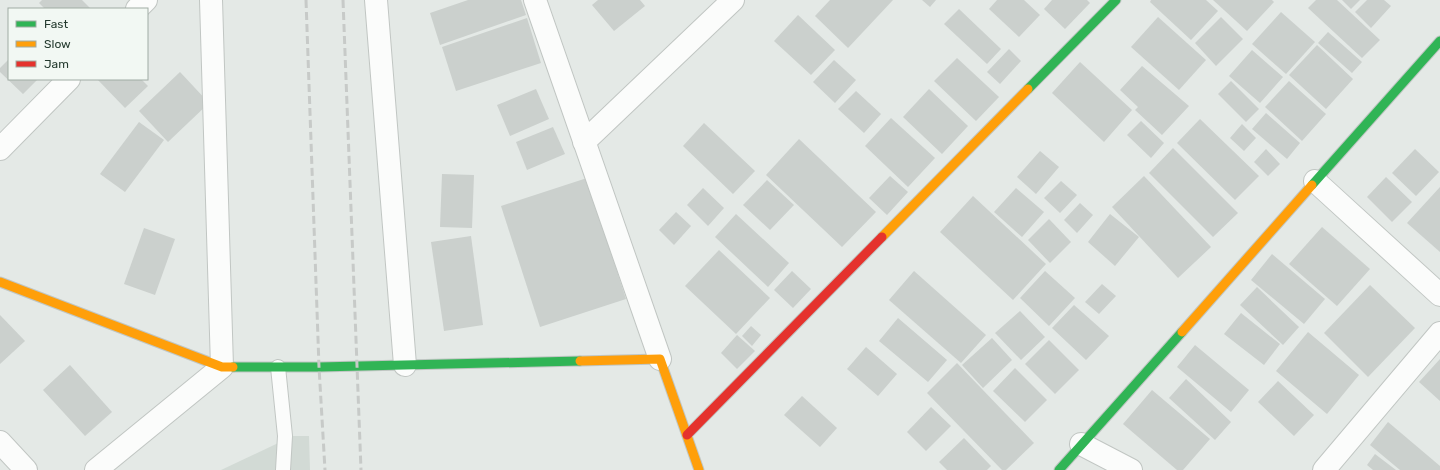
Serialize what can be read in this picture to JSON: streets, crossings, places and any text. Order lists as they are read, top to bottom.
{
  "legend": ["Fast", "Slow", "Jam"]
}
